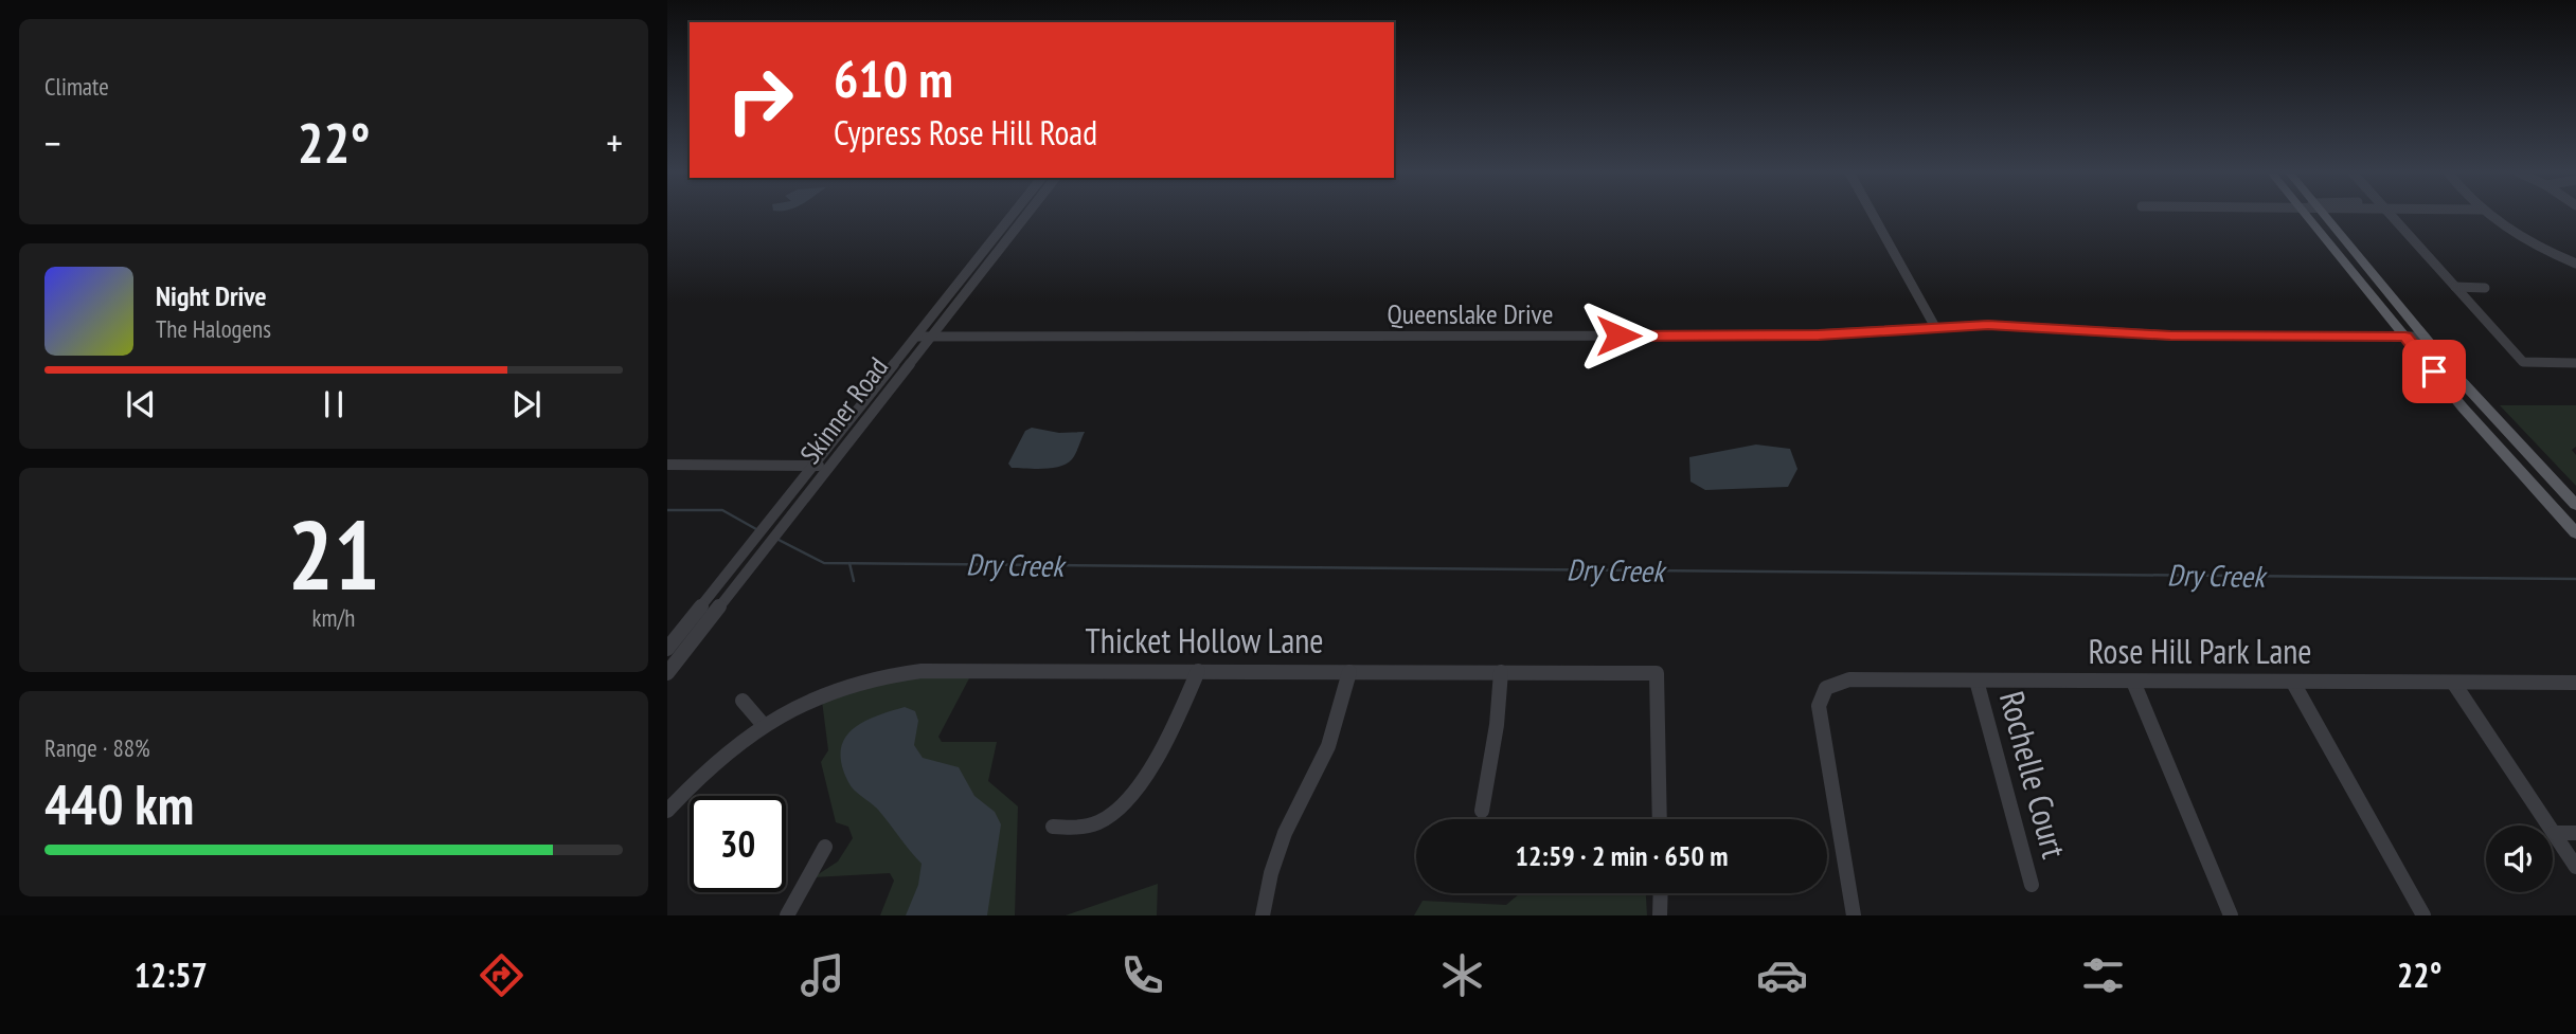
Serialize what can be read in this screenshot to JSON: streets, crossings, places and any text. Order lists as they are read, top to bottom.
{
  "streets": {
    "street": [
      "Queenslake Drive",
      "Skinner Road",
      "Thicket Hollow Lane",
      "Rose Hill Park Lane",
      "Rochelle Court"
    ]
  },
  "crossings": [
    ["Queenslake Drive", "Skinner Road"],
    ["Rose Hill Park Lane", "Rochelle Court"]
  ],
  "water": ["Dry Creek"],
  "page": {
    "tile": [
      "Climate",
      ["21", "km/h"],
      ["Range · 88%", "440 km"]
    ],
    "turn": ["610 m", "Cypress Rose Hill Road"],
    "heat": ["−", "22°", "+"],
    "song": ["Night Drive", "The Halogens"],
    "limit": "30",
    "trip": "12:59 · 2 min · 650 m",
    "tabs": ["12:57", "22°"]
  }
}
